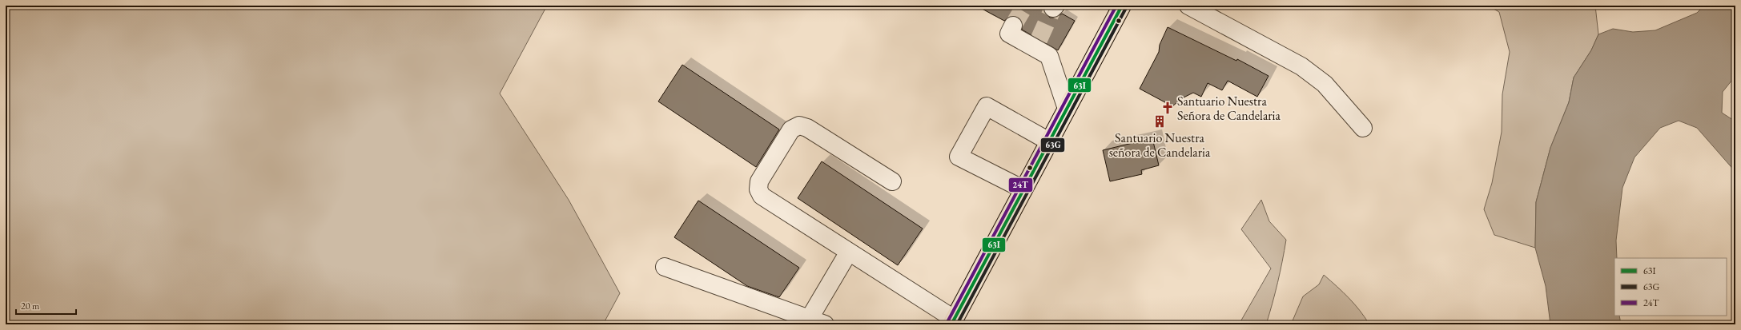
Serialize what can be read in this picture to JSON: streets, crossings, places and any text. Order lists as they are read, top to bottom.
{
  "places": {
    "church": ["Santuario Nuestra Señora de Candelaria"],
    "building": ["Santuario Nuestra señora de Candelaria"]
  },
  "lines": ["transit line 63I", "transit line 24T", "transit line 63G"],
  "legend": ["63I", "63G", "24T"],
  "scale_bar": "20 m"
}
